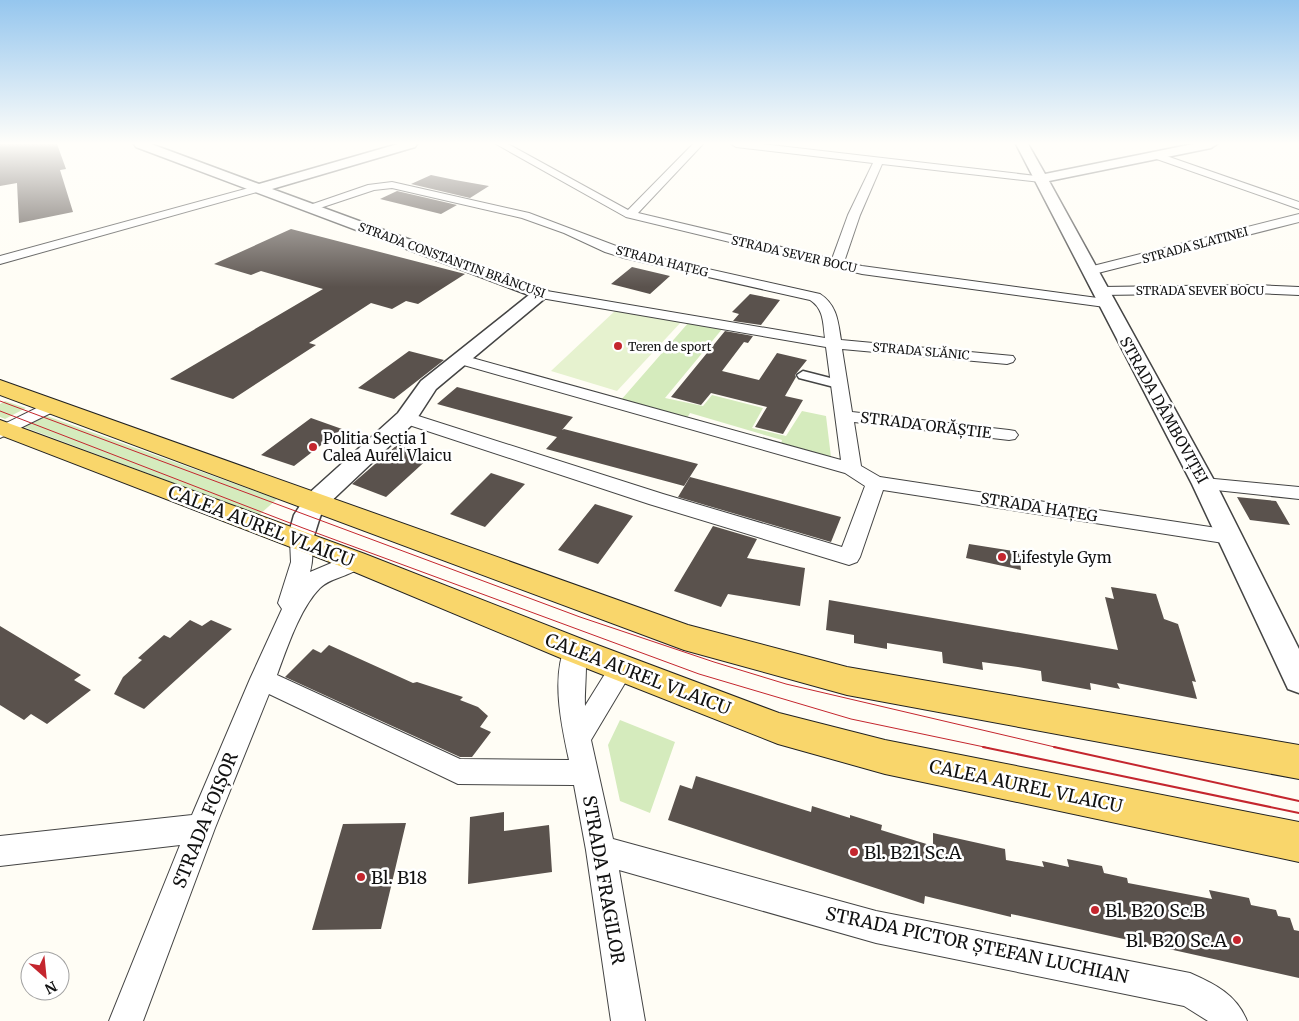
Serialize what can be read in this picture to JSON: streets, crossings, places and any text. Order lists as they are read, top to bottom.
{
  "streets": {
    "main road": ["CALEA AUREL VLAICU"],
    "street": [
      "STRADA SLATINEI",
      "STRADA SEVER BOCU",
      "STRADA CONSTANTIN BRÂNCUȘI",
      "STRADA HAȚEG",
      "STRADA SLĂNIC",
      "STRADA DÂMBOVIȚEI",
      "STRADA ORĂȘTIE",
      "STRADA FOIȘOR",
      "STRADA FRAGILOR",
      "STRADA PICTOR ȘTEFAN LUCHIAN"
    ]
  },
  "crossings": [
    ["STRADA SLATINEI", "STRADA DÂMBOVIȚEI"],
    ["STRADA SEVER BOCU", "STRADA DÂMBOVIȚEI"],
    ["STRADA CONSTANTIN BRÂNCUȘI", "STRADA HAȚEG"],
    ["STRADA CONSTANTIN BRÂNCUȘI", "STRADA SLĂNIC"],
    ["STRADA HAȚEG", "STRADA SLĂNIC"],
    ["STRADA HAȚEG", "STRADA DÂMBOVIȚEI"],
    ["STRADA HAȚEG", "STRADA ORĂȘTIE"],
    ["CALEA AUREL VLAICU", "STRADA FOIȘOR"],
    ["CALEA AUREL VLAICU", "STRADA FRAGILOR"],
    ["STRADA FRAGILOR", "STRADA PICTOR ȘTEFAN LUCHIAN"]
  ],
  "places": [
    "Teren de sport",
    "Politia Secția 1 Calea Aurel Vlaicu",
    "Lifestyle Gym",
    "Bl. B21 Sc.A",
    "Bl. B18",
    "Bl. B20 Sc.B",
    "Bl. B20 Sc.A"
  ],
  "north": "bottom right"
}
